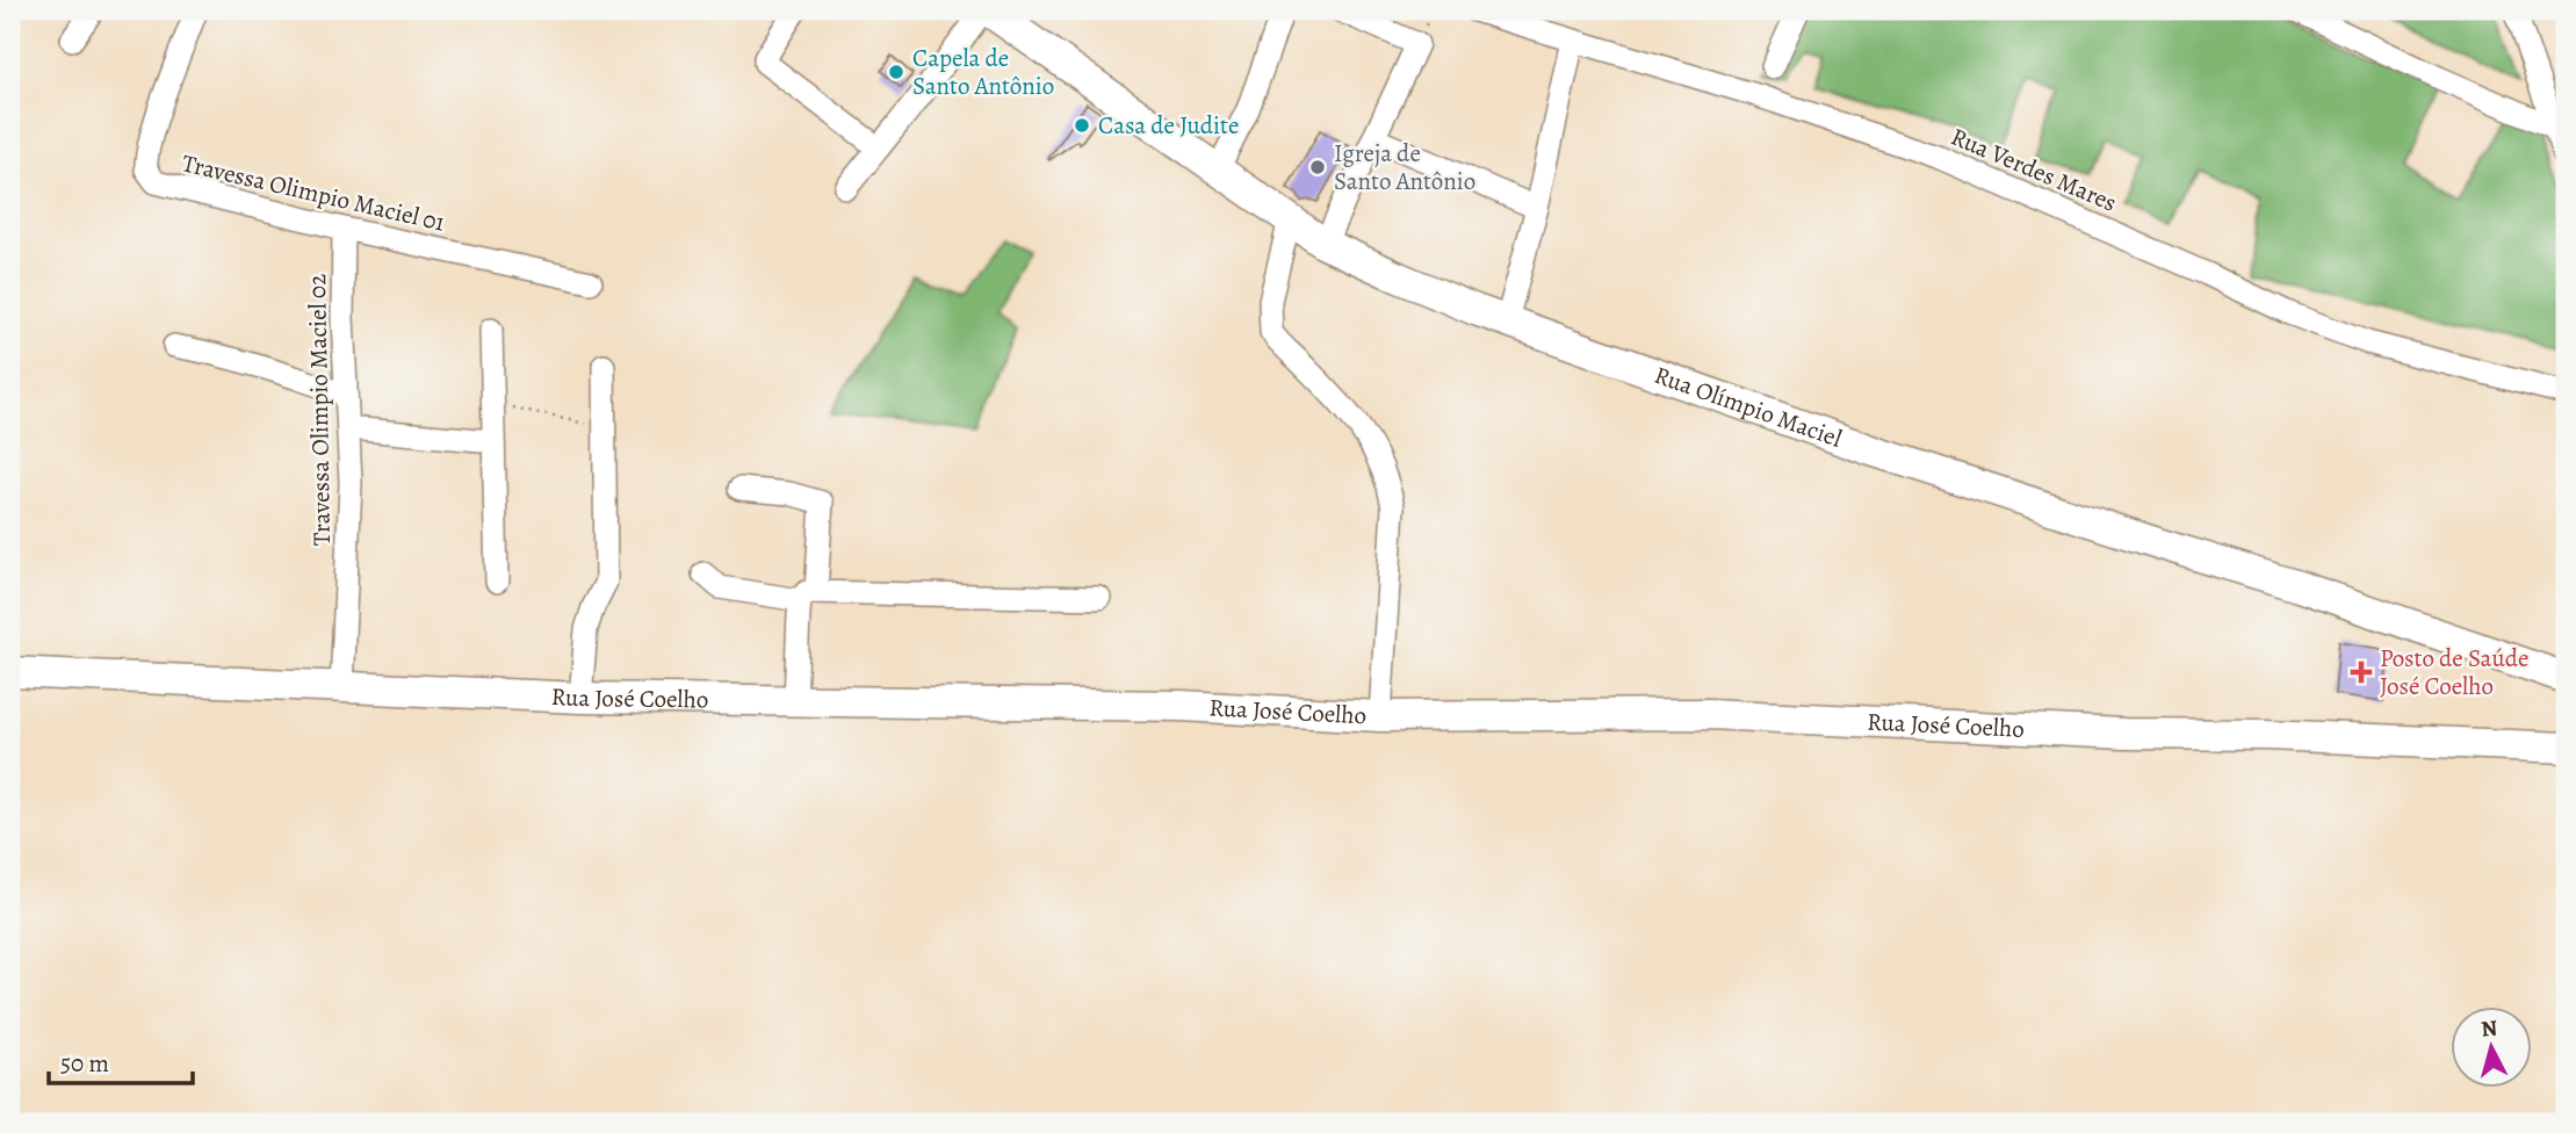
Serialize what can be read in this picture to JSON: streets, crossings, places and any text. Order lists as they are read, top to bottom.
{
  "streets": {
    "street": [
      "Rua Verdes Mares",
      "Travessa Olimpio Maciel 01",
      "Rua Olímpio Maciel",
      "Travessa Olimpio Maciel 02",
      "Rua José Coelho"
    ]
  },
  "crossings": [
    ["Travessa Olimpio Maciel 01", "Travessa Olimpio Maciel 02"],
    ["Travessa Olimpio Maciel 02", "Rua José Coelho"]
  ],
  "places": {
    "other": ["Capela de Santo Antônio", "Casa de Judite", "Igreja de Santo Antônio"],
    "health": ["Posto de Saúde José Coelho"]
  },
  "scale_bar": "50 m",
  "north": "top"
}
